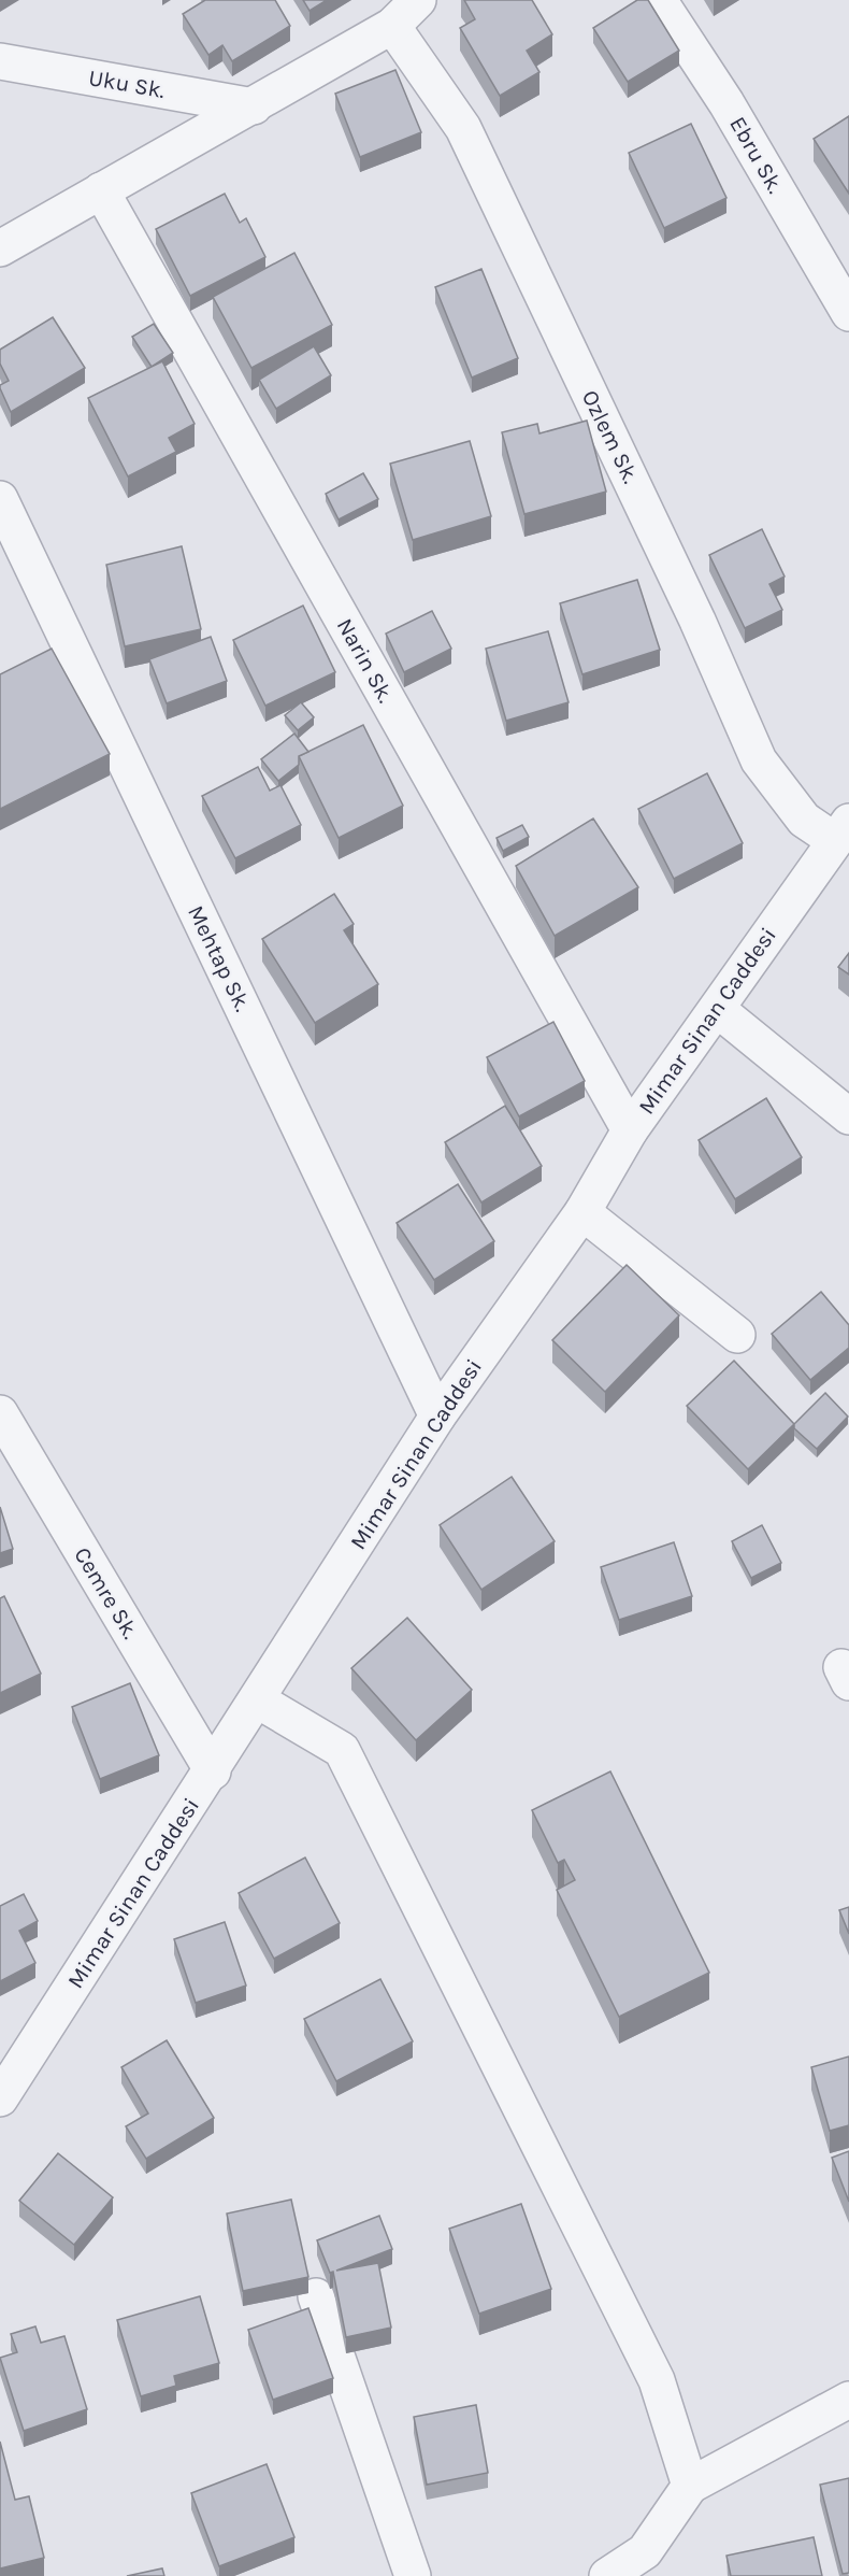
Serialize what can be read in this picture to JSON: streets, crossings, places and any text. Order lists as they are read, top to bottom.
{
  "streets": {
    "street": [
      "Uku Sk.",
      "Ebru Sk.",
      "Ozlem Sk.",
      "Narin Sk.",
      "Mehtap Sk.",
      "Mimar Sinan Caddesi",
      "Cemre Sk."
    ]
  },
  "crossings": [
    ["Ozlem Sk.", "Mimar Sinan Caddesi"],
    ["Narin Sk.", "Mimar Sinan Caddesi"],
    ["Mehtap Sk.", "Mimar Sinan Caddesi"],
    ["Mimar Sinan Caddesi", "Cemre Sk."]
  ]
}
